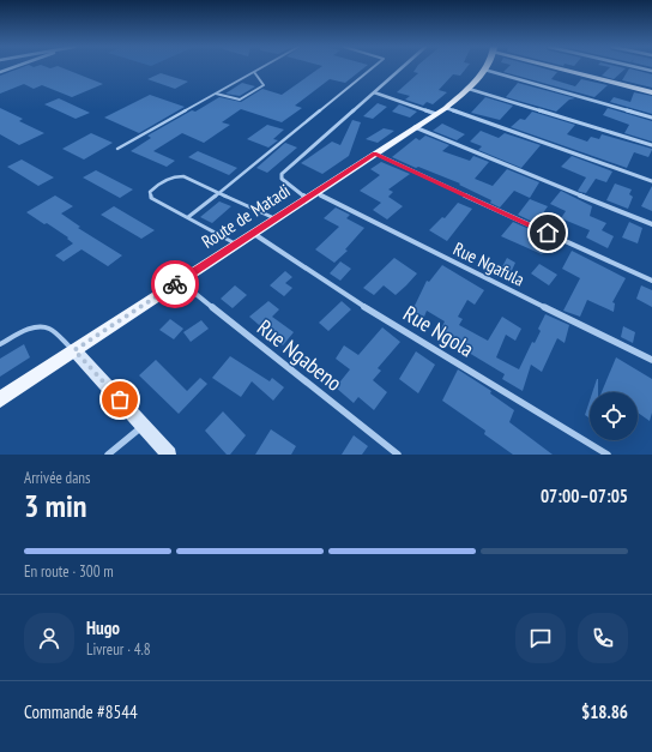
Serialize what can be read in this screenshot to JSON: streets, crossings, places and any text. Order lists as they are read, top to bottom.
{
  "streets": {
    "main road": ["Route de Matadi"],
    "street": ["Rue Ngafula", "Rue Ngola", "Rue Ngabeno"]
  },
  "crossings": [
    ["Route de Matadi", "Rue Ngafula"],
    ["Route de Matadi", "Rue Ngola"],
    ["Route de Matadi", "Rue Ngabeno"]
  ],
  "page": {
    "heading": ["3 min", "Arrivée dans", "07:00–07:05"],
    "panel": [
      "Hugo",
      "Livreur · 4.8",
      "Commande #8544",
      "$18.86"
    ],
    "bar": "En route · 300 m"
  }
}
